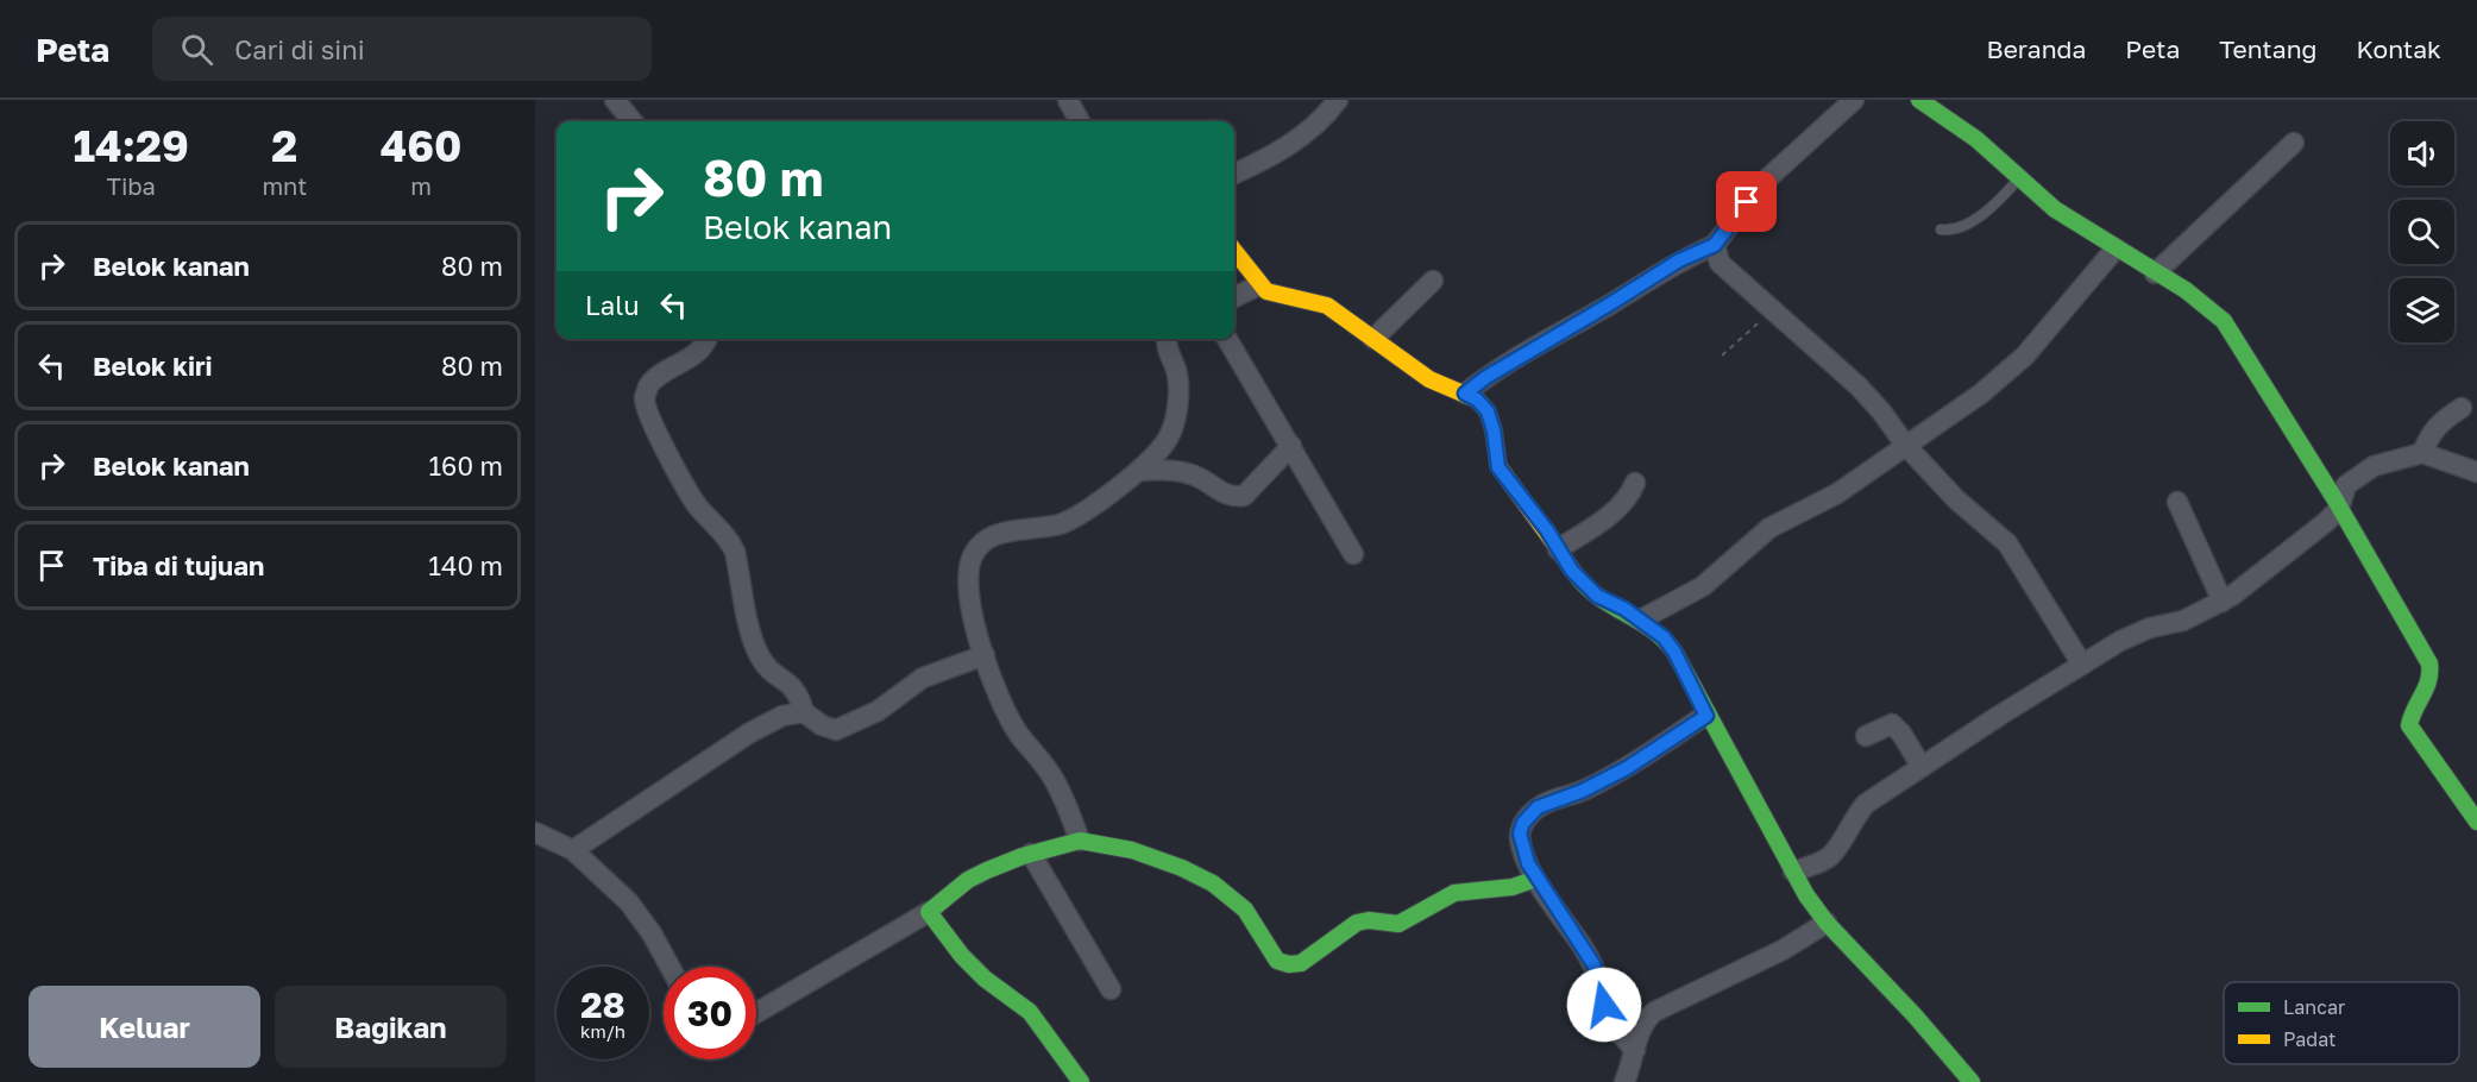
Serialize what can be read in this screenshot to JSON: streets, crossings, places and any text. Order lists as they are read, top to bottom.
{
  "legend": ["Lancar", "Padat"],
  "page": {
    "header": "Peta",
    "search": "Cari di sini",
    "nav": [
      "Beranda",
      "Peta",
      "Tentang",
      "Kontak"
    ],
    "eta": [
      "14:29",
      "Tiba",
      "2",
      "mnt",
      "460",
      "m"
    ],
    "turn": ["80 m", "Belok kanan"],
    "list": [
      {
        "name": "Belok kanan",
        "value": "80 m"
      },
      {
        "name": "Belok kiri",
        "value": "80 m"
      },
      {
        "name": "Belok kanan",
        "value": "160 m"
      },
      {
        "name": "Tiba di tujuan",
        "value": "140 m"
      }
    ],
    "then": "Lalu",
    "speed": "28 km/h",
    "limit": "30",
    "buttons": ["Keluar", "Bagikan"]
  }
}
